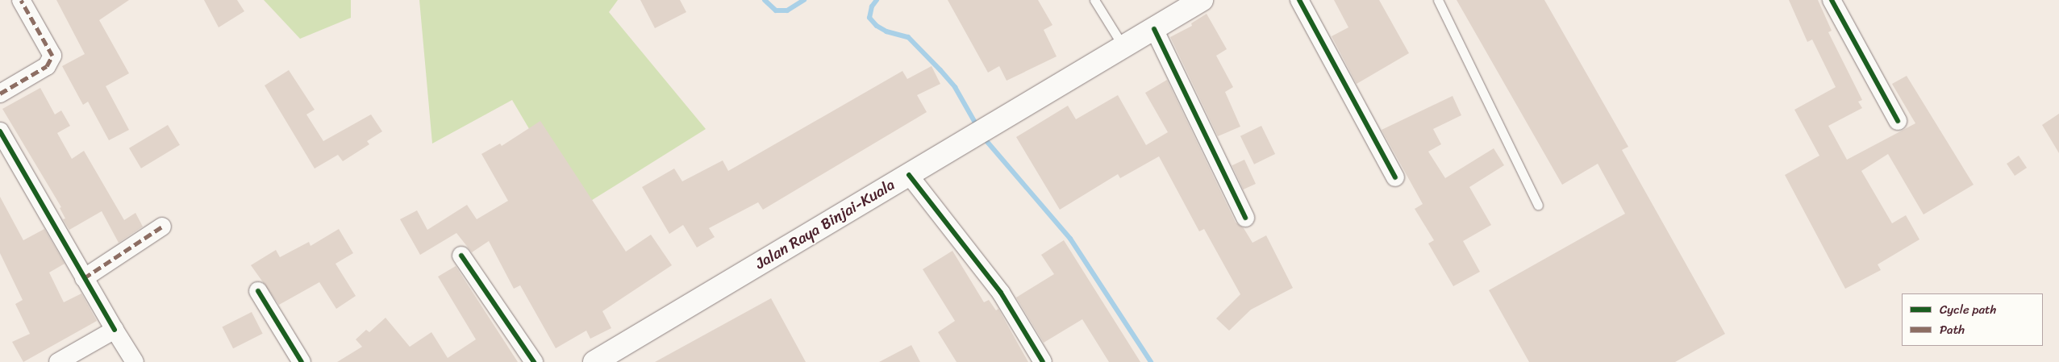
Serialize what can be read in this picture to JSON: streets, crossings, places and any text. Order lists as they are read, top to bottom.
{
  "streets": {
    "main road": ["Jalan Raya Binjai-Kuala"]
  },
  "legend": ["Cycle path", "Path"]
}
